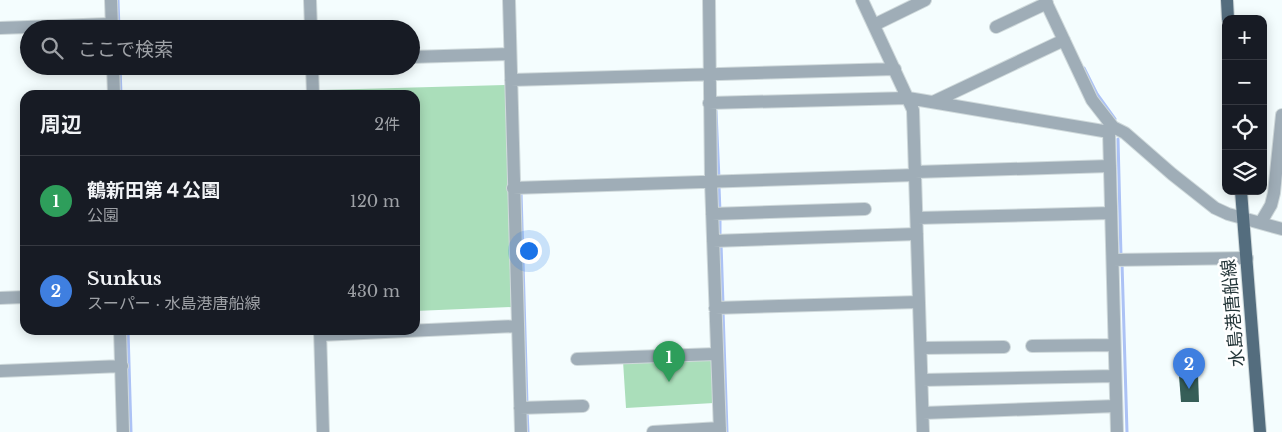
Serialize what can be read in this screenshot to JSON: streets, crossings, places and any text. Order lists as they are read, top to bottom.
{
  "streets": {
    "main road": ["水島港唐船線"]
  },
  "page": {
    "map_buttons": ["+", "−"],
    "search": "ここで検索",
    "heading": ["周辺", "2件"],
    "list": [
      {
        "mark": "1",
        "name": "鶴新田第４公園",
        "note": "公園",
        "value": "120 m"
      },
      {
        "mark": "2",
        "name": "Sunkus",
        "note": "スーパー · 水島港唐船線",
        "value": "430 m"
      }
    ],
    "pins": ["1", "2"]
  }
}
